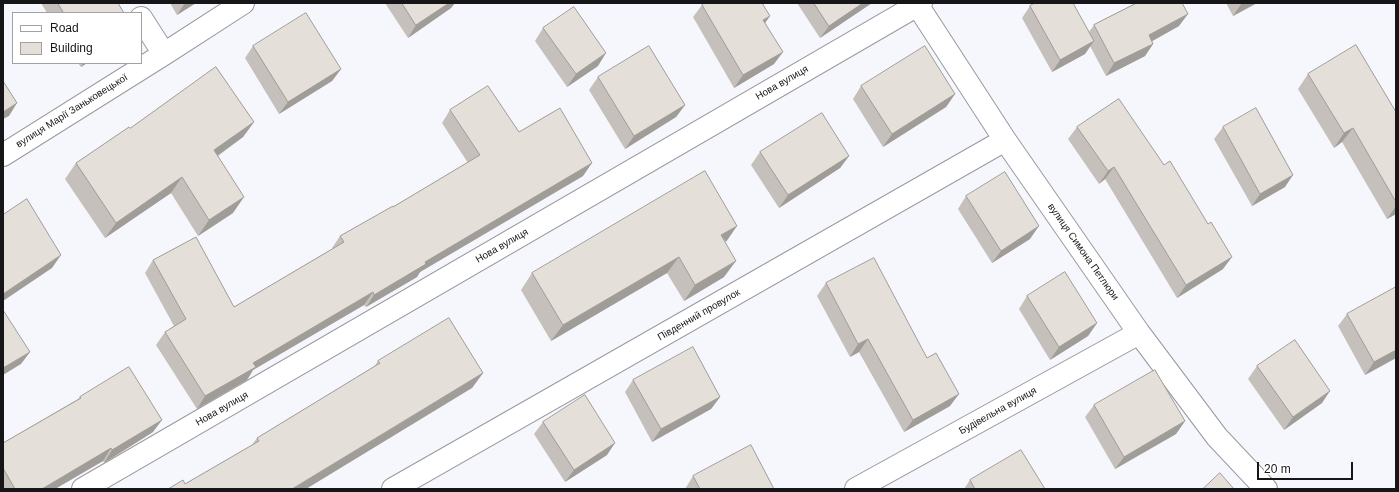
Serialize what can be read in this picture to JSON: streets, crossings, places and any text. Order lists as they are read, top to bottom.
{
  "streets": {
    "street": [
      "Нова вулиця",
      "вулиця Марії Заньковецької",
      "вулиця Симона Петлюри",
      "Південний провулок",
      "Будівельна вулиця"
    ]
  },
  "crossings": [
    ["Нова вулиця", "вулиця Симона Петлюри"],
    ["вулиця Симона Петлюри", "Південний провулок"],
    ["вулиця Симона Петлюри", "Будівельна вулиця"]
  ],
  "legend": ["Road", "Building"],
  "scale_bar": "20 m"
}
